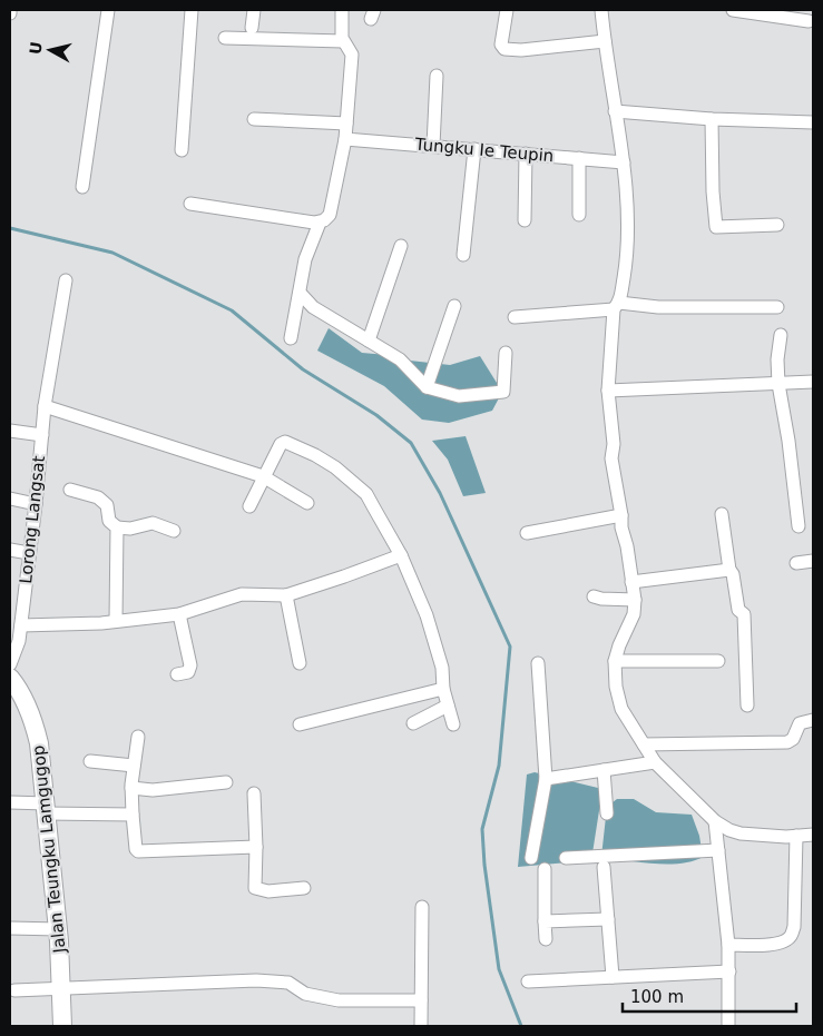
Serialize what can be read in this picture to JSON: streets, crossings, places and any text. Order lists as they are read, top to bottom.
{
  "streets": {
    "street": ["Tungku Ie Teupin", "Lorong Langsat", "Jalan Teungku Lamgugop"]
  },
  "scale_bar": "100 m",
  "north": "left"
}
